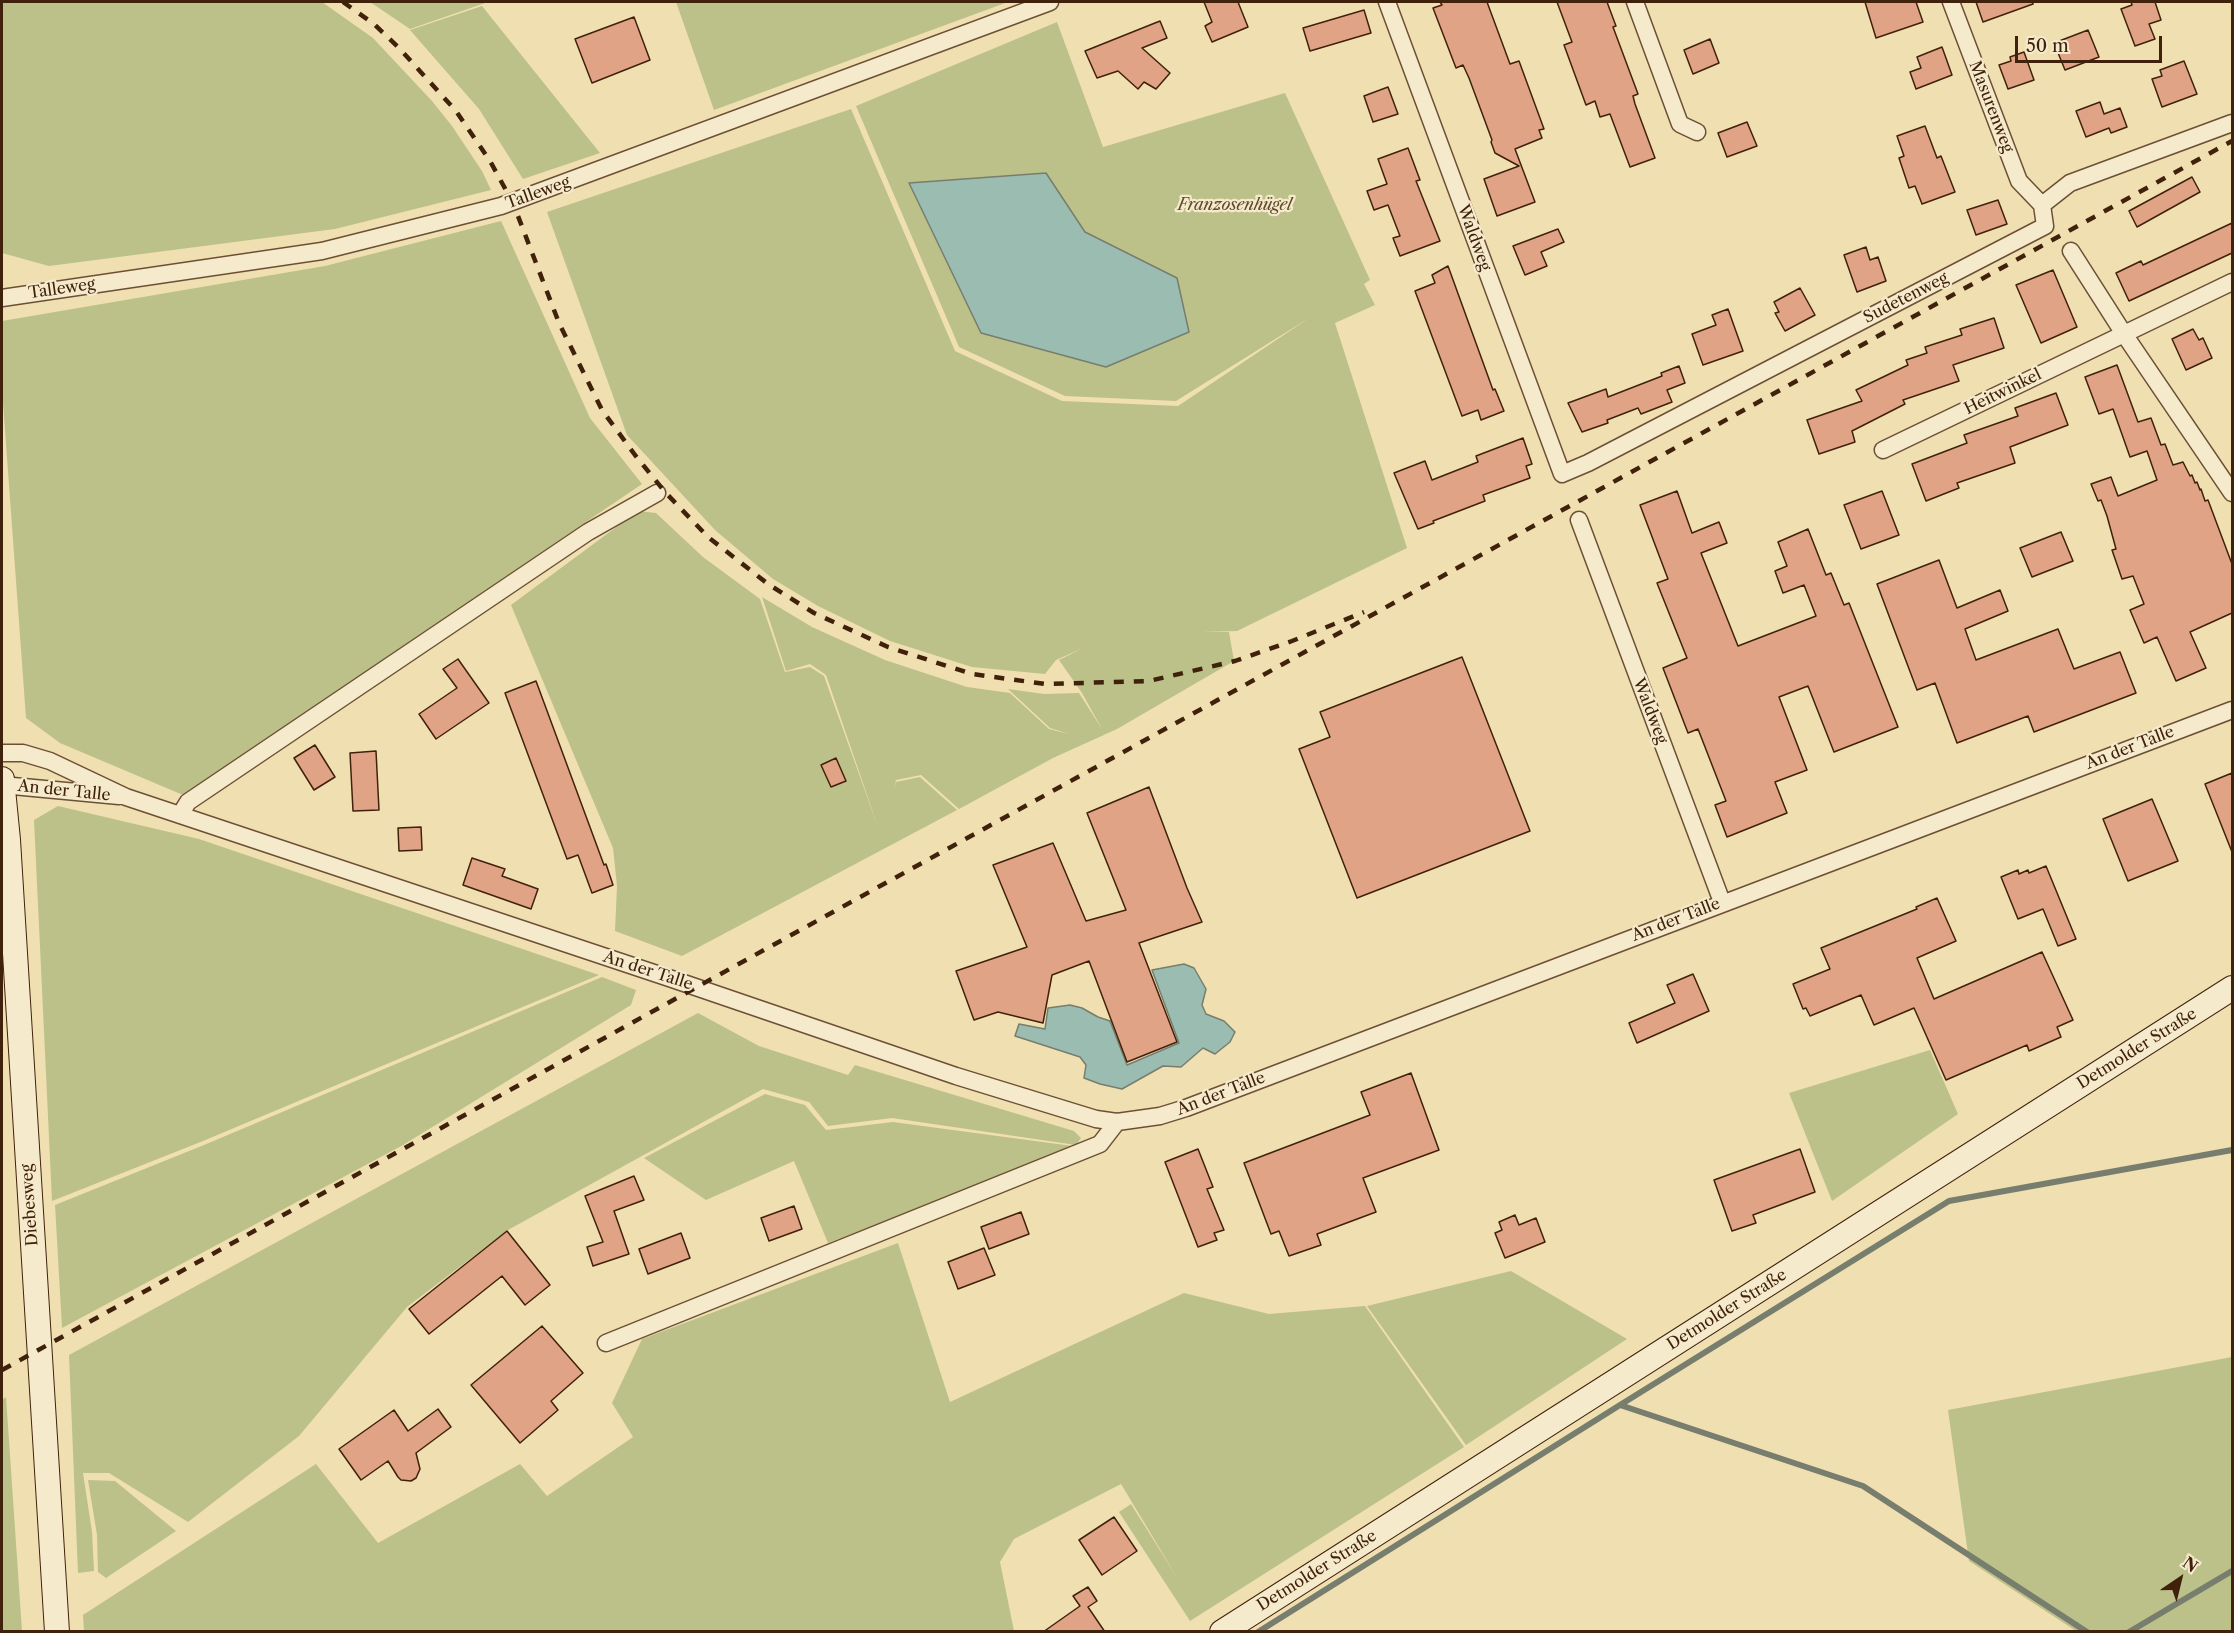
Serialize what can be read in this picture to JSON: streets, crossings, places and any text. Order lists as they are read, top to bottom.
{
  "streets": {
    "street": [
      "Masurenweg",
      "Talleweg",
      "Waldweg",
      "Sudetenweg",
      "Heitwinkel",
      "An der Talle",
      "Detmolder Straße",
      "Diebesweg"
    ]
  },
  "crossings": [
    ["Masurenweg", "Sudetenweg"],
    ["Waldweg", "Sudetenweg"],
    ["Waldweg", "An der Talle"],
    ["An der Talle", "Diebesweg"]
  ],
  "parks": ["Franzosenhügel"],
  "scale_bar": "50 m",
  "north": "top right"
}
